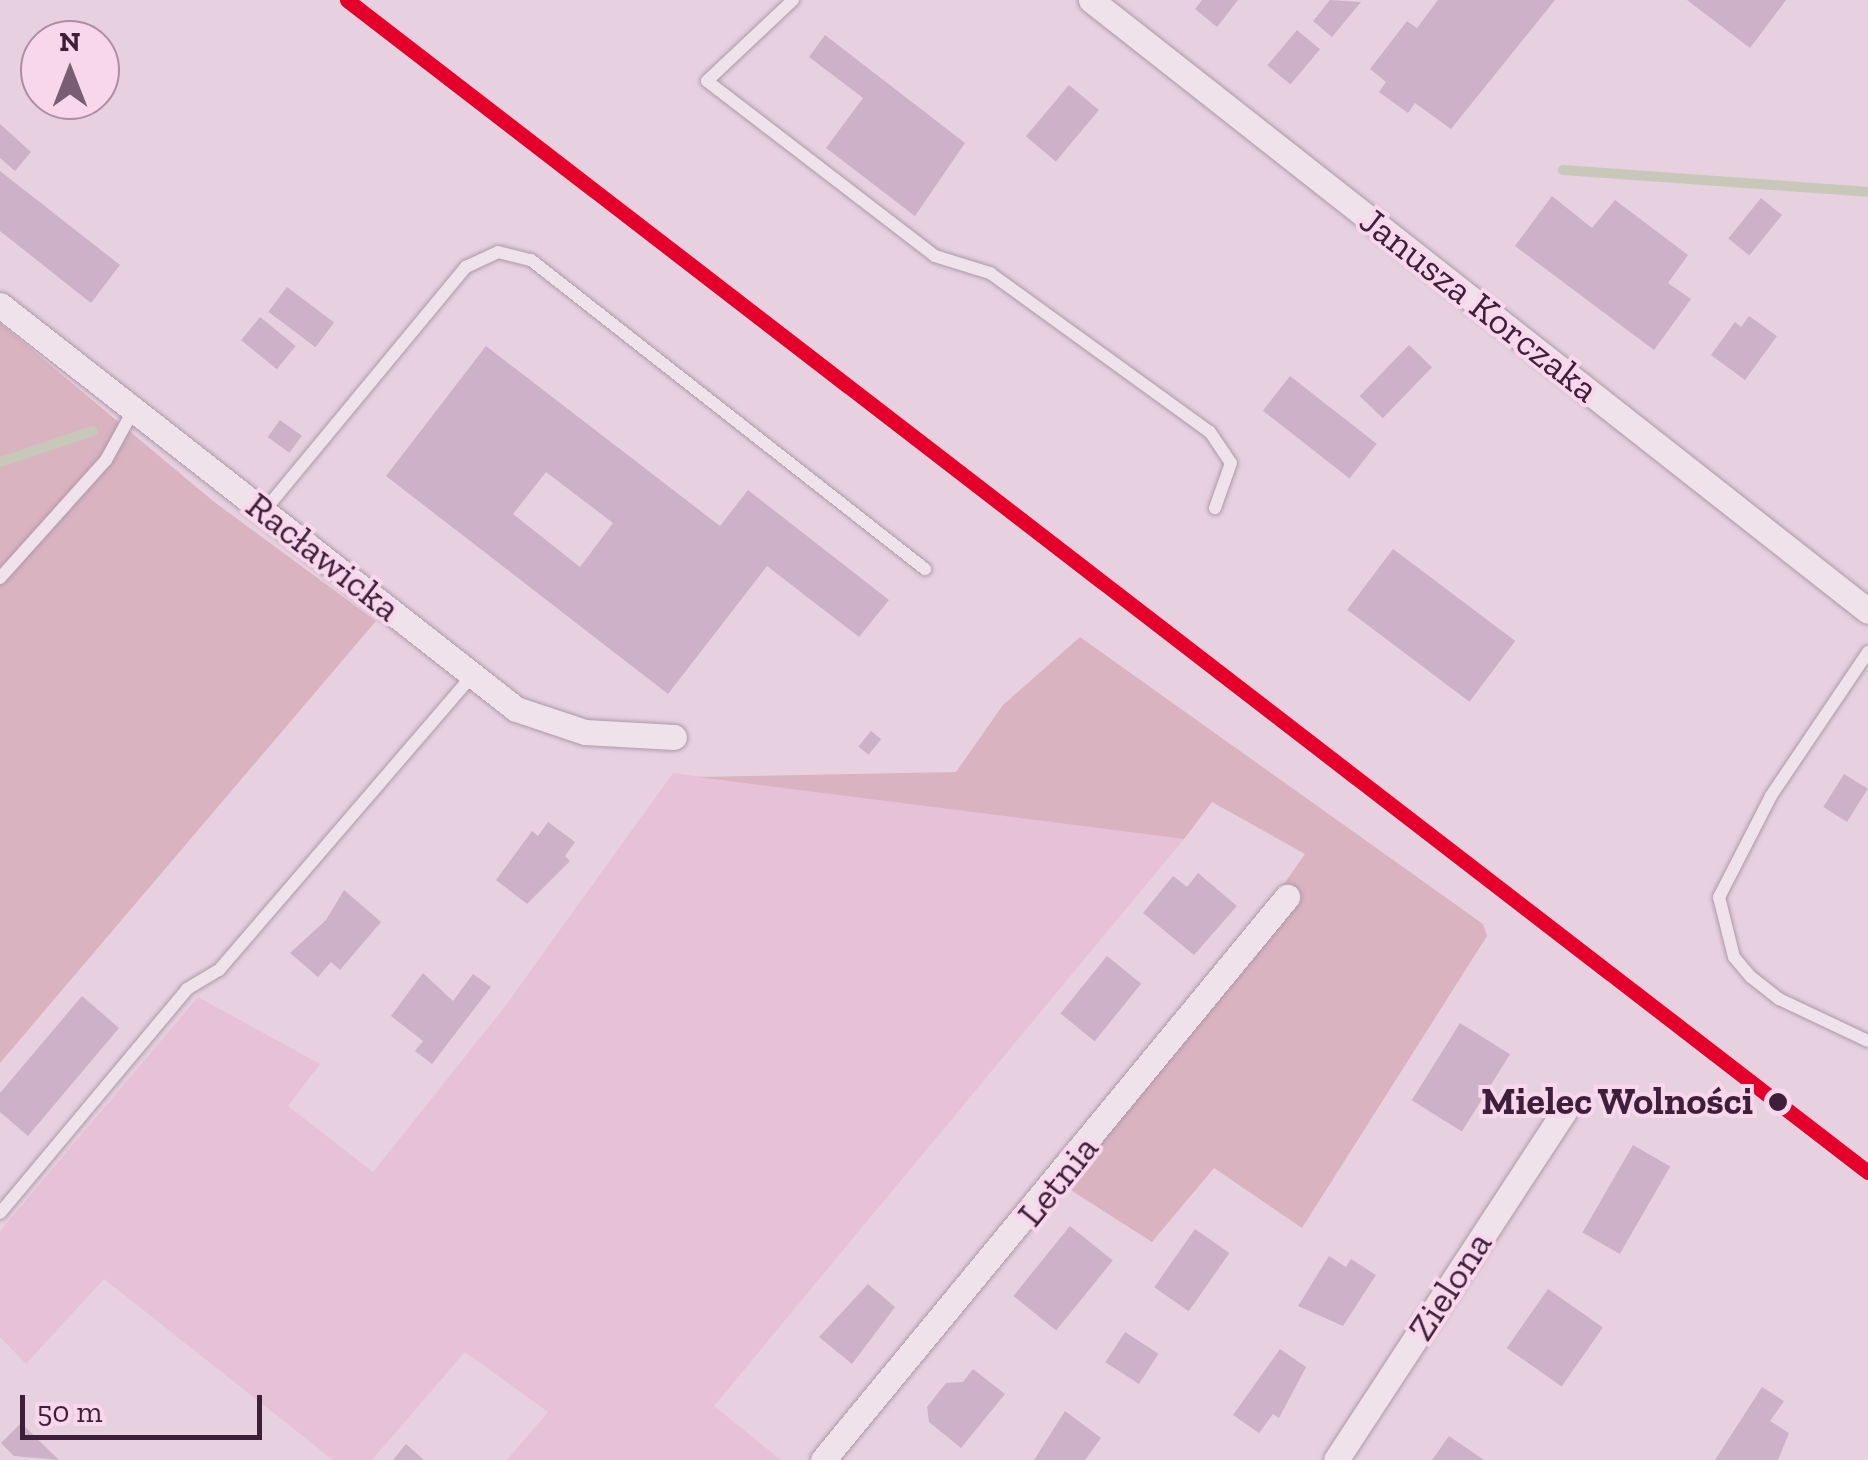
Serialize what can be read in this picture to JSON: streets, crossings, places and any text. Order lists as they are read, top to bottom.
{
  "streets": {
    "street": [
      "Janusza Korczaka",
      "Racławicka",
      "Letnia",
      "Zielona"
    ]
  },
  "places": ["Mielec Wolności"],
  "scale_bar": "50 m",
  "north": "top"
}
